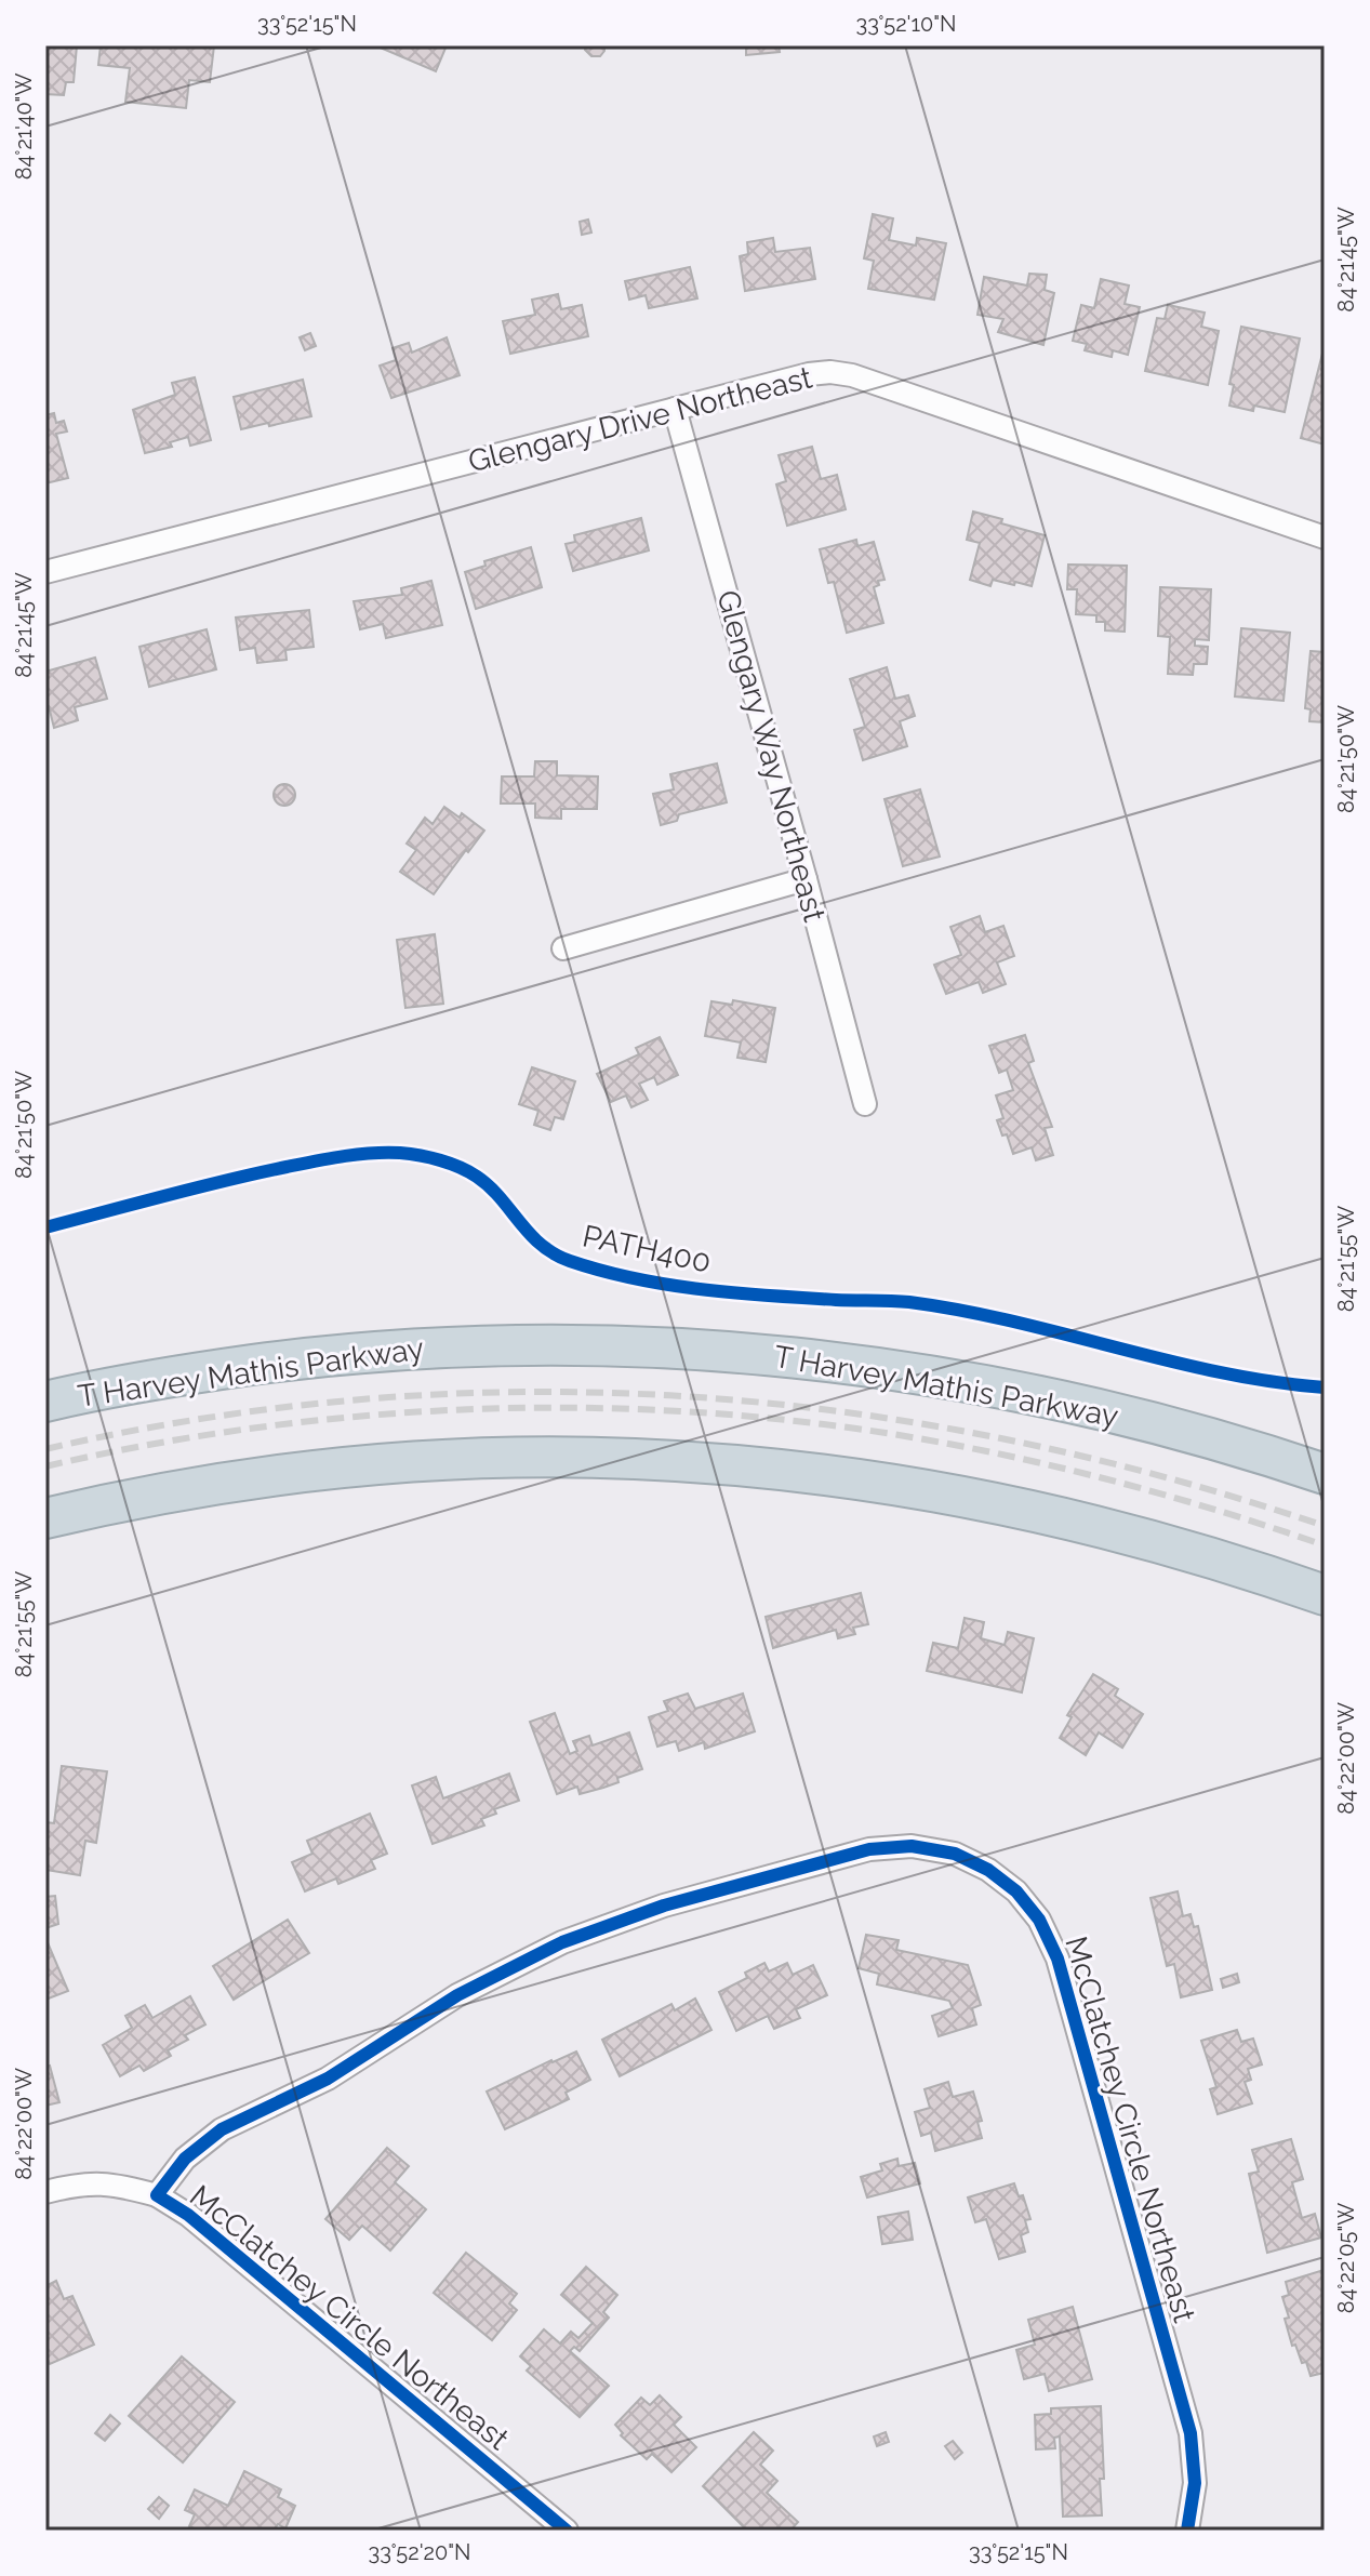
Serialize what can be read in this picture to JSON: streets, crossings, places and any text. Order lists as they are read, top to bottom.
{
  "streets": {
    "highway": ["T Harvey Mathis Parkway"],
    "street": ["Glengary Drive Northeast", "Glengary Way Northeast", "McClatchey Circle Northeast"],
    "cycle path": ["PATH400"]
  },
  "crossings": [
    ["Glengary Drive Northeast", "Glengary Way Northeast"]
  ],
  "coordinates": [
    "33°52'15\"N",
    "33°52'10\"N",
    "84°21'40\"W",
    "84°21'45\"W",
    "84°21'50\"W",
    "84°21'55\"W",
    "84°22'00\"W",
    "84°22'05\"W",
    "33°52'20\"N"
  ]
}
